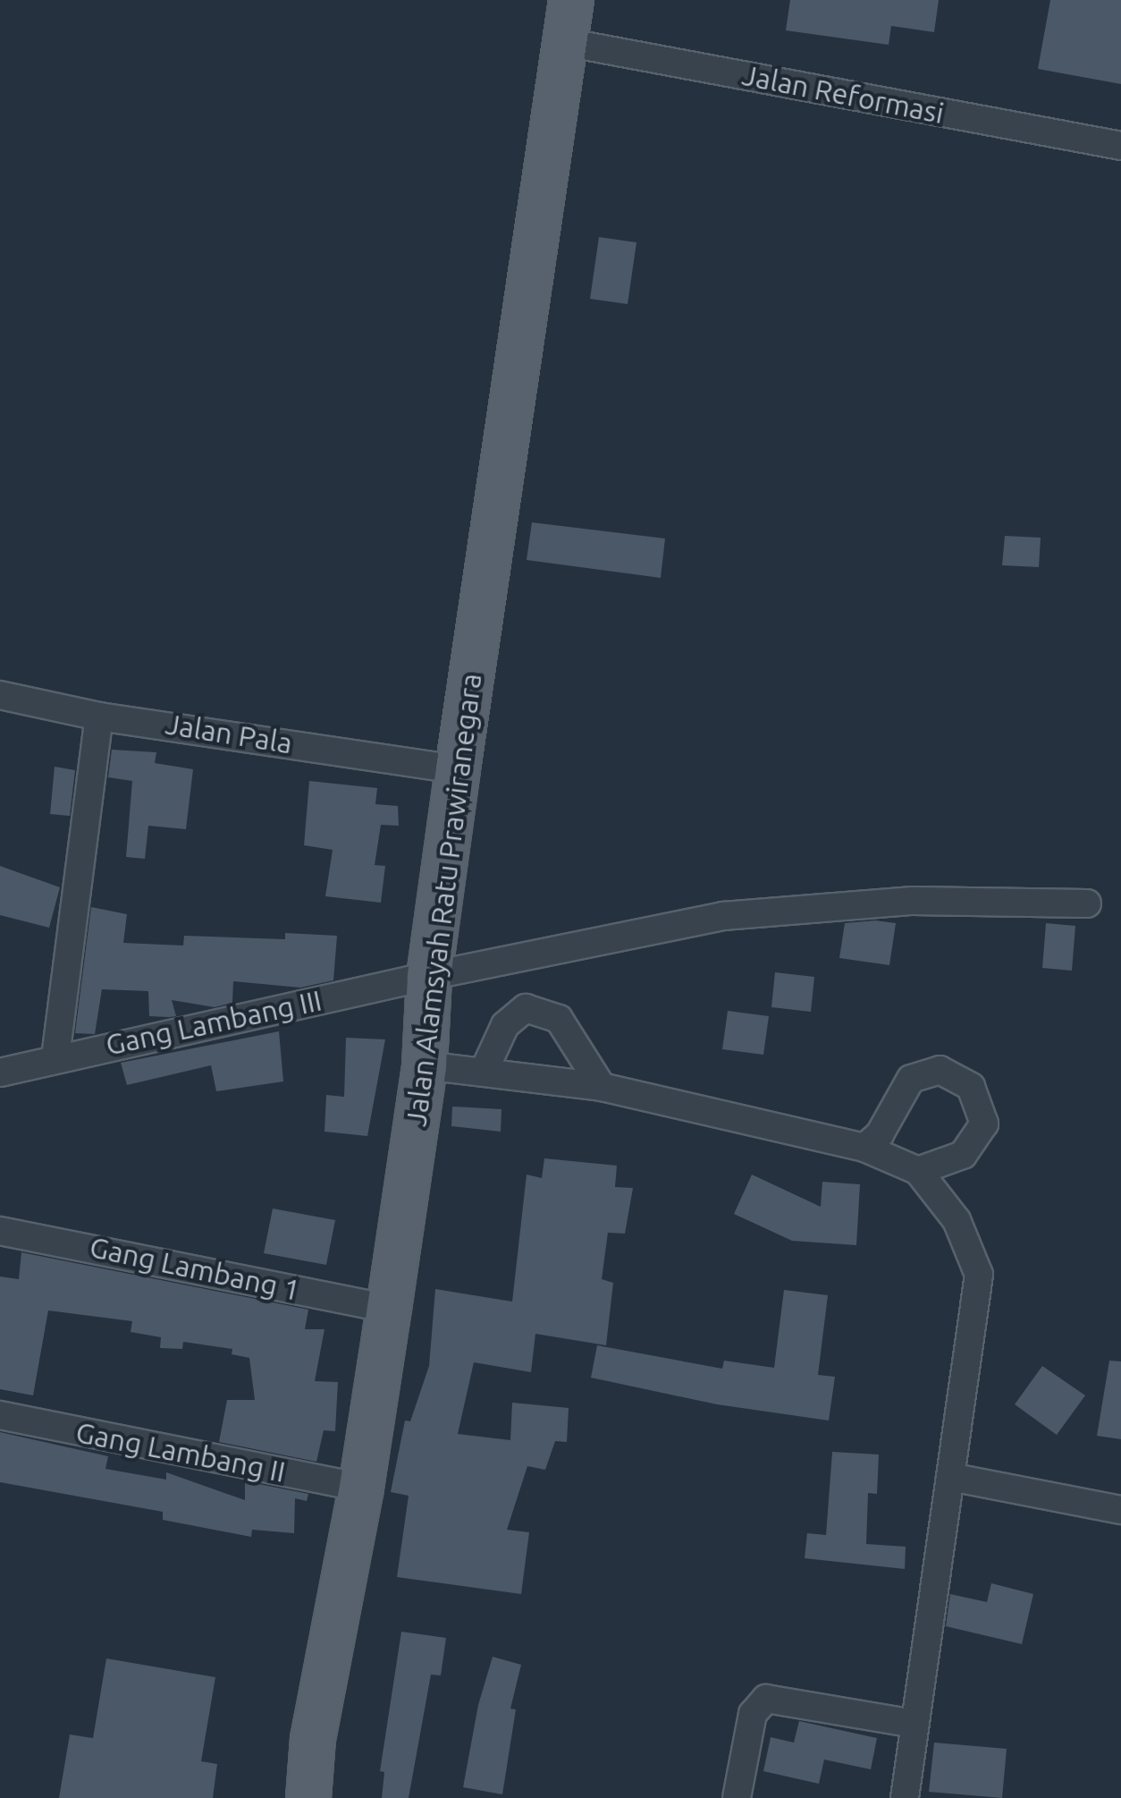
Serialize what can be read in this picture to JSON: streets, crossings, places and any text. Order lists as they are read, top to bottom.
{
  "streets": {
    "main road": ["Jalan Alamsyah Ratu Prawiranegara"],
    "street": [
      "Jalan Reformasi",
      "Jalan Pala",
      "Gang Lambang III",
      "Gang Lambang 1",
      "Gang Lambang II"
    ]
  },
  "crossings": [
    ["Jalan Reformasi", "Jalan Alamsyah Ratu Prawiranegara"],
    ["Jalan Pala", "Jalan Alamsyah Ratu Prawiranegara"],
    ["Jalan Alamsyah Ratu Prawiranegara", "Gang Lambang III"],
    ["Jalan Alamsyah Ratu Prawiranegara", "Gang Lambang 1"],
    ["Jalan Alamsyah Ratu Prawiranegara", "Gang Lambang II"]
  ]
}
